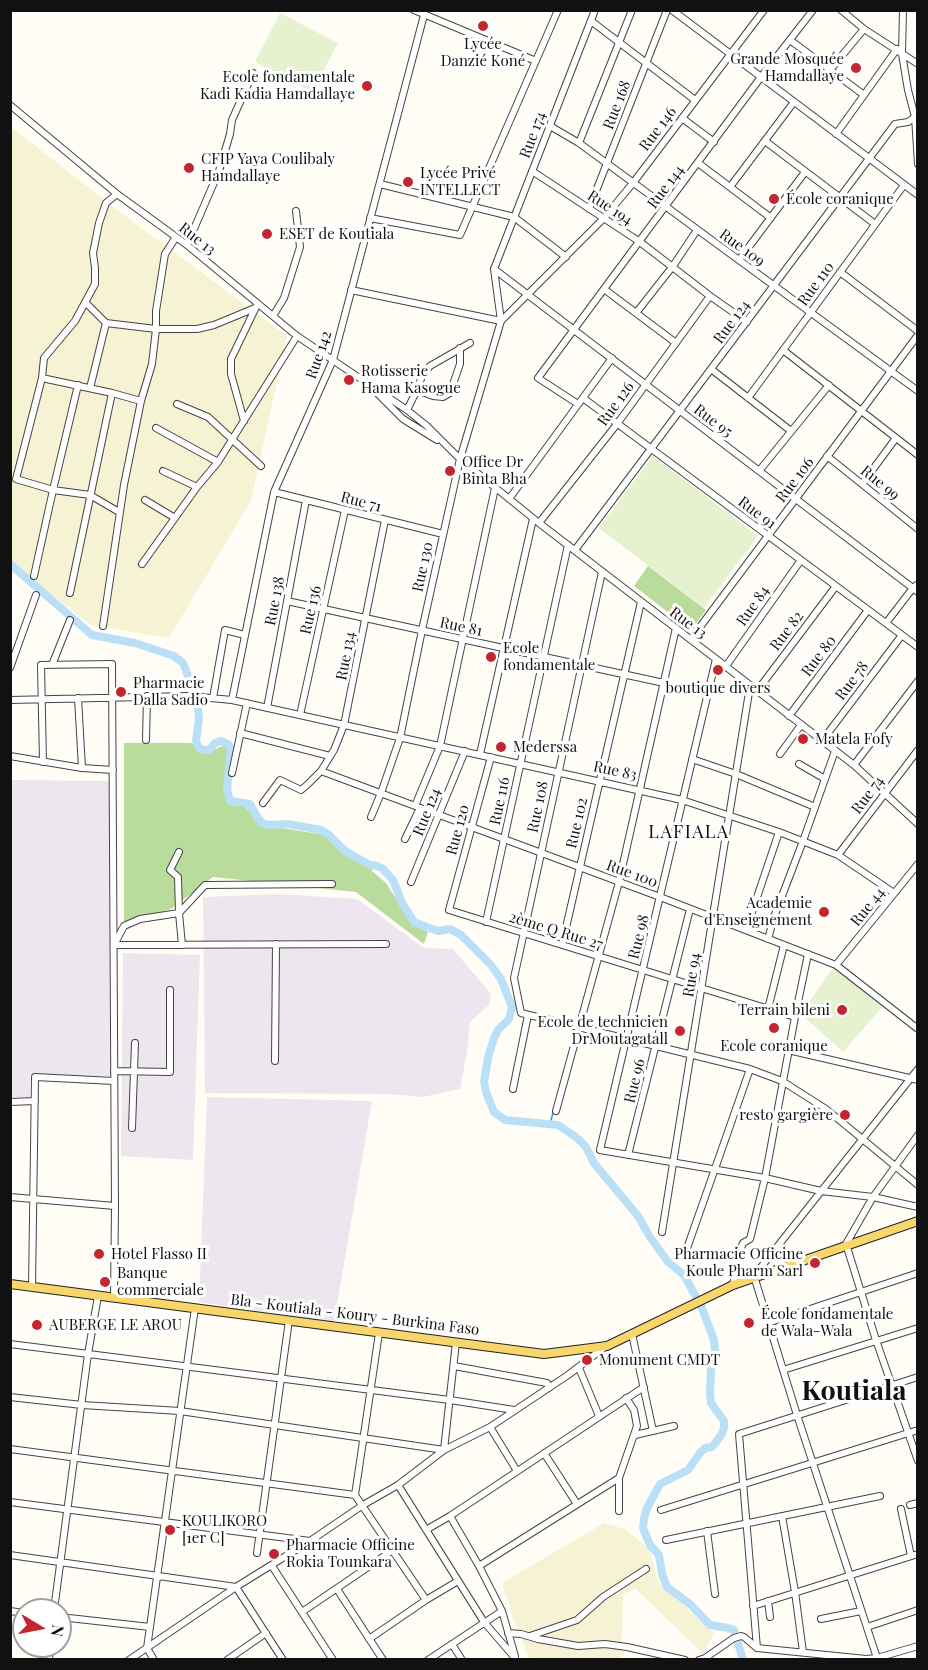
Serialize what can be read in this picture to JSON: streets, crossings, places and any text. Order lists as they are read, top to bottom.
{
  "streets": {
    "main road": ["Bla - Koutiala - Koury - Burkina Faso"],
    "street": [
      "Rue 168",
      "Rue 146",
      "Rue 174",
      "Rue 144",
      "Rue 194",
      "Rue 13",
      "Rue 109",
      "Rue 110",
      "Rue 124",
      "Rue 142",
      "Rue 126",
      "Rue 95",
      "Rue 106",
      "Rue 99",
      "Rue 71",
      "Rue 91",
      "Rue 130",
      "Rue 138",
      "Rue 84",
      "Rue 136",
      "Rue 81",
      "Rue 82",
      "Rue 134",
      "Rue 80",
      "Rue 78",
      "Rue 83",
      "Rue 74",
      "Rue 116",
      "Rue 108",
      "Rue 102",
      "Rue 120",
      "Rue 100",
      "Rue 44",
      "2ème Q Rue 27",
      "Rue 98",
      "Rue 94",
      "Rue 96"
    ]
  },
  "crossings": [
    ["Rue 168", "Rue 194"],
    ["Rue 168", "Rue 109"],
    ["Rue 146", "Rue 194"],
    ["Rue 146", "Rue 109"],
    ["Rue 146", "Rue 95"],
    ["Rue 146", "Rue 130"],
    ["Rue 174", "Rue 194"],
    ["Rue 174", "Rue 109"],
    ["Rue 174", "Rue 95"],
    ["Rue 144", "Rue 194"],
    ["Rue 144", "Rue 109"],
    ["Rue 144", "Rue 95"],
    ["Rue 144", "Rue 91"],
    ["Rue 194", "Rue 124"],
    ["Rue 194", "Rue 126"],
    ["Rue 13", "Rue 124"],
    ["Rue 13", "Rue 142"],
    ["Rue 13", "Rue 126"],
    ["Rue 13", "Rue 106"],
    ["Rue 13", "Rue 130"],
    ["Rue 13", "Rue 84"],
    ["Rue 13", "Rue 82"],
    ["Rue 13", "Rue 80"],
    ["Rue 13", "Rue 78"],
    ["Rue 13", "Rue 74"],
    ["Rue 13", "Rue 116"],
    ["Rue 13", "Rue 108"],
    ["Rue 13", "Rue 102"],
    ["Rue 13", "Rue 98"],
    ["Rue 13", "Rue 94"],
    ["Rue 109", "Rue 110"],
    ["Rue 109", "Rue 124"],
    ["Rue 109", "Rue 106"],
    ["Rue 124", "Rue 95"],
    ["Rue 124", "Rue 91"],
    ["Rue 124", "Rue 83"],
    ["Rue 124", "Rue 100"],
    ["Rue 142", "Rue 71"],
    ["Rue 142", "Rue 83"],
    ["Rue 126", "Rue 95"],
    ["Rue 126", "Rue 91"],
    ["Rue 95", "Rue 106"],
    ["Rue 106", "Rue 99"],
    ["Rue 106", "Rue 91"],
    ["Rue 71", "Rue 130"],
    ["Rue 71", "Rue 138"],
    ["Rue 71", "Rue 136"],
    ["Rue 71", "Rue 134"],
    ["Rue 91", "Rue 84"],
    ["Rue 91", "Rue 82"],
    ["Rue 91", "Rue 80"],
    ["Rue 91", "Rue 78"],
    ["Rue 130", "Rue 81"],
    ["Rue 130", "Rue 83"],
    ["Rue 130", "Rue 100"],
    ["Rue 138", "Rue 81"],
    ["Rue 138", "Rue 83"],
    ["Rue 136", "Rue 81"],
    ["Rue 136", "Rue 83"],
    ["Rue 81", "Rue 134"],
    ["Rue 81", "Rue 116"],
    ["Rue 81", "Rue 108"],
    ["Rue 81", "Rue 102"],
    ["Rue 134", "Rue 83"],
    ["Rue 134", "Rue 100"],
    ["Rue 83", "Rue 74"],
    ["Rue 83", "Rue 116"],
    ["Rue 83", "Rue 108"],
    ["Rue 83", "Rue 102"],
    ["Rue 83", "Rue 120"],
    ["Rue 83", "Rue 44"],
    ["Rue 83", "Rue 98"],
    ["Rue 83", "Rue 94"],
    ["Rue 116", "Rue 100"],
    ["Rue 116", "2ème Q Rue 27"],
    ["Rue 108", "Rue 100"],
    ["Rue 108", "2ème Q Rue 27"],
    ["Rue 102", "Rue 100"],
    ["Rue 102", "2ème Q Rue 27"],
    ["Rue 120", "Rue 100"],
    ["Rue 120", "2ème Q Rue 27"],
    ["Rue 100", "Rue 44"],
    ["Rue 100", "Rue 98"],
    ["Rue 100", "Rue 94"],
    ["Rue 100", "Rue 96"],
    ["2ème Q Rue 27", "Rue 98"],
    ["2ème Q Rue 27", "Rue 94"],
    ["2ème Q Rue 27", "Rue 96"],
    ["Rue 98", "Rue 96"]
  ],
  "districts": ["LAFIALA", "Koutiala"],
  "places": [
    "Lycée Danzié Koné",
    "Grande Mosquée Hamdallaye",
    "Ecole fondamentale Kadi Kadia Hamdallaye",
    "CFIP Yaya Coulibaly Hamdallaye",
    "Lycée Privé INTELLECT",
    "École coranique",
    "ESET de Koutiala",
    "Rotisserie Hama Kasogue",
    "Office Dr Binta Bha",
    "Ecole fondamentale",
    "boutique divers",
    "Pharmacie Dalla Sadio",
    "Matela Fofy",
    "Mederssa",
    "Academie d'Enseignement",
    "Terrain bileni",
    "Ecole coranique",
    "Ecole de technicien DrMoutagatall",
    "resto gargière",
    "Hotel Flasso II",
    "Pharmacie Officine Koule Pharm Sarl",
    "Banque commerciale",
    "École fondamentale de Wala-Wala",
    "AUBERGE LE AROU",
    "Monument CMDT",
    "KOULIKORO [1er C]",
    "Pharmacie Officine Rokia Tounkara"
  ],
  "north": "right"
}
